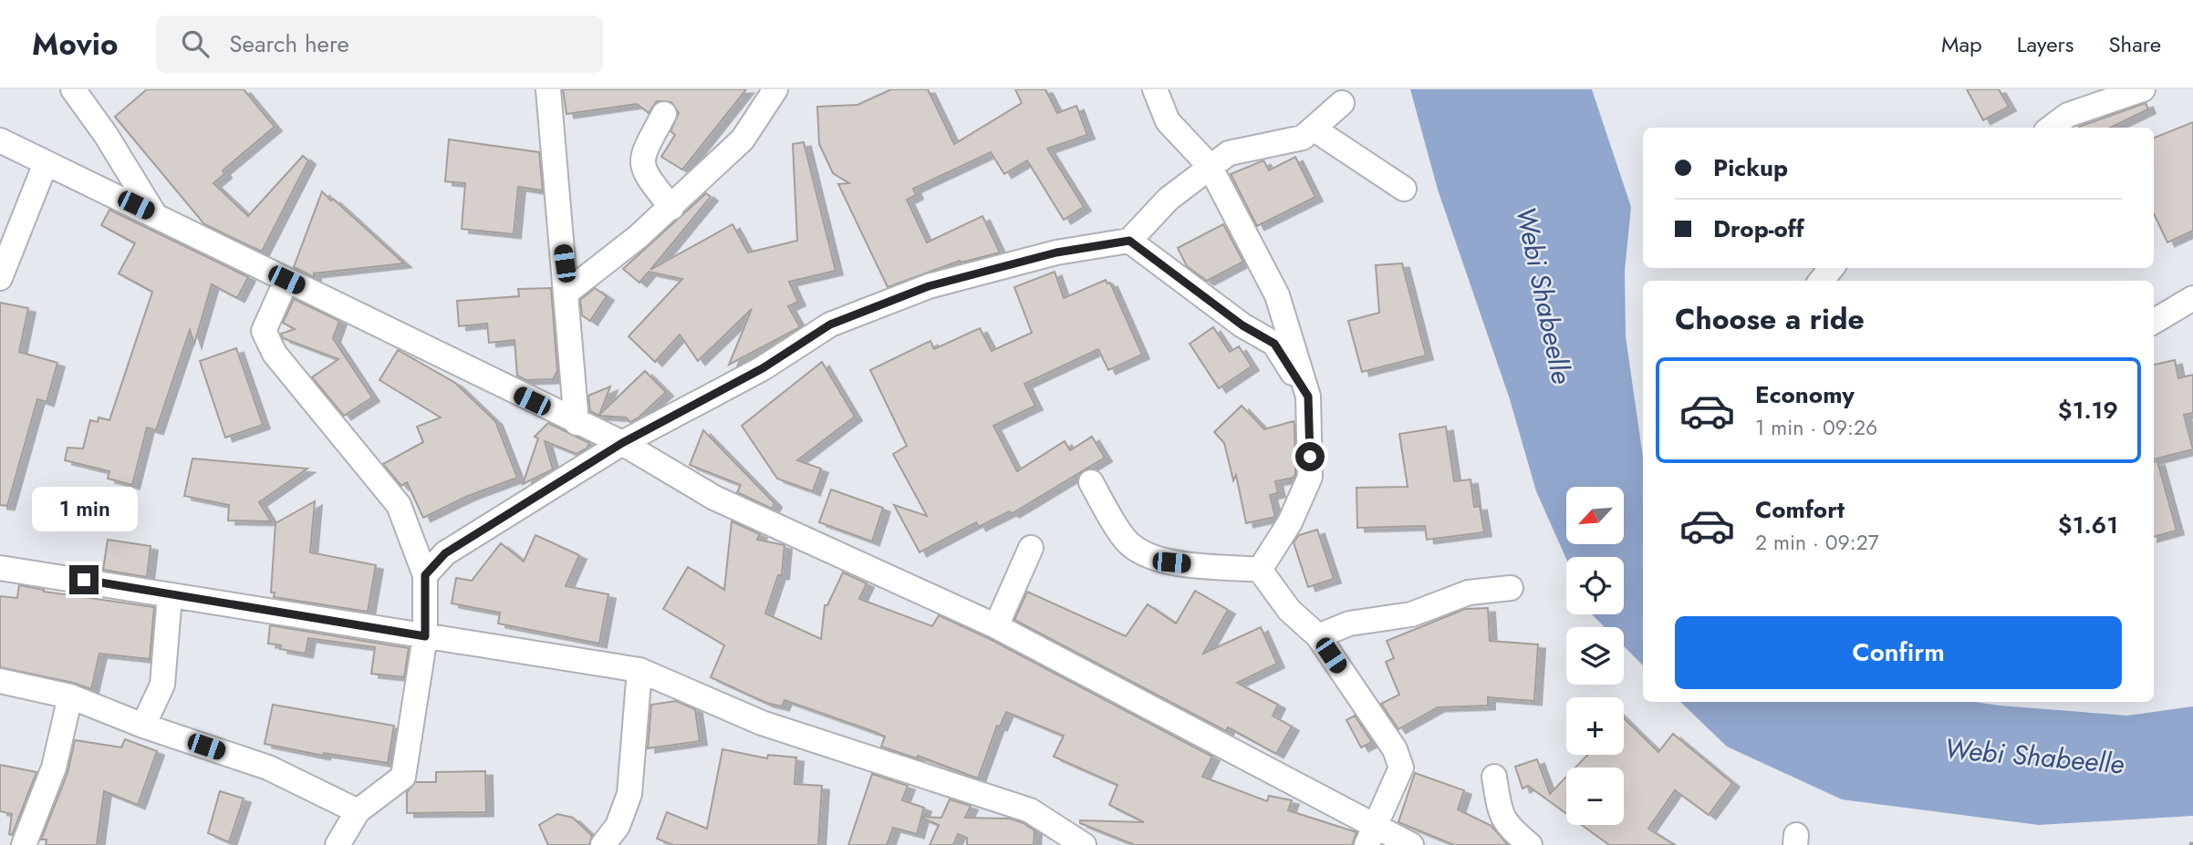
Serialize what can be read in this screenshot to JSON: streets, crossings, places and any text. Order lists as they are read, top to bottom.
{
  "water": ["Webi Shabeelle"],
  "north": "bottom left",
  "page": {
    "header": "Movio",
    "search": "Search here",
    "nav": ["Map", "Layers", "Share"],
    "banner": ["Pickup", "Drop-off"],
    "heading": "Choose a ride",
    "list": [
      {
        "name": "Economy",
        "note": "1 min · 09:26",
        "value": "$1.19"
      },
      {
        "name": "Comfort",
        "note": "2 min · 09:27",
        "value": "$1.61"
      }
    ],
    "map_buttons": ["+", "−"],
    "bubble": "1 min",
    "buttons": "Confirm"
  }
}
